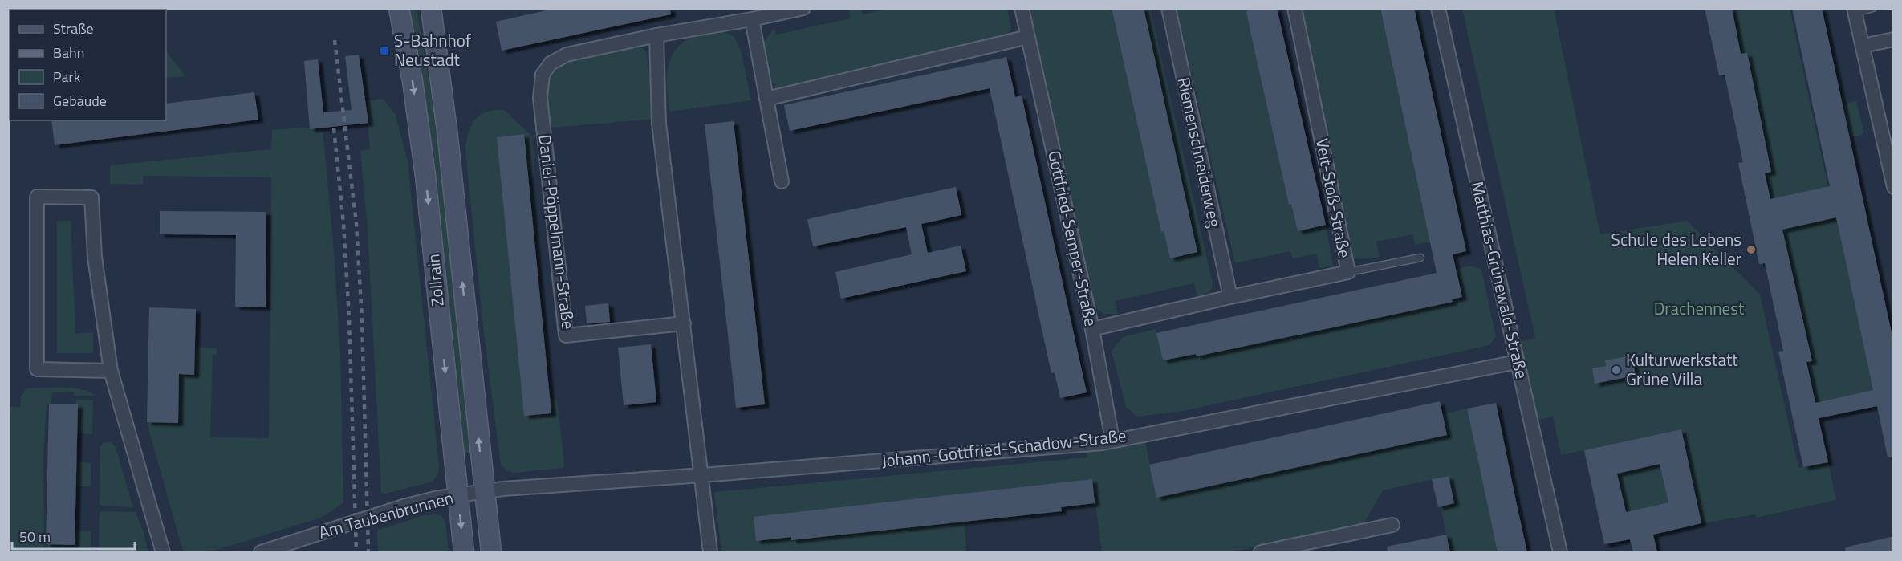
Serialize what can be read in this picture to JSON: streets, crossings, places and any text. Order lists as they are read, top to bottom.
{
  "streets": {
    "main road": ["Zollrain"],
    "street": [
      "Riemenschneiderweg",
      "Veit-Stoß-Straße",
      "Daniel-Pöppelmann-Straße",
      "Gottfried-Semper-Straße",
      "Matthias-Grünewald-Straße",
      "Johann-Gottfried-Schadow-Straße",
      "Am Taubenbrunnen"
    ]
  },
  "crossings": [
    ["Riemenschneiderweg", "Veit-Stoß-Straße"],
    ["Veit-Stoß-Straße", "Gottfried-Semper-Straße"],
    ["Gottfried-Semper-Straße", "Johann-Gottfried-Schadow-Straße"],
    ["Zollrain", "Johann-Gottfried-Schadow-Straße"],
    ["Zollrain", "Am Taubenbrunnen"],
    ["Matthias-Grünewald-Straße", "Johann-Gottfried-Schadow-Straße"],
    ["Johann-Gottfried-Schadow-Straße", "Am Taubenbrunnen"]
  ],
  "parks": ["Drachennest"],
  "places": {
    "transit": ["S-Bahnhof Neustadt"],
    "other": ["Schule des Lebens Helen Keller", "Kulturwerkstatt Grüne Villa"]
  },
  "legend": [
    "Straße",
    "Bahn",
    "Park",
    "Gebäude"
  ],
  "scale_bar": "50 m"
}
